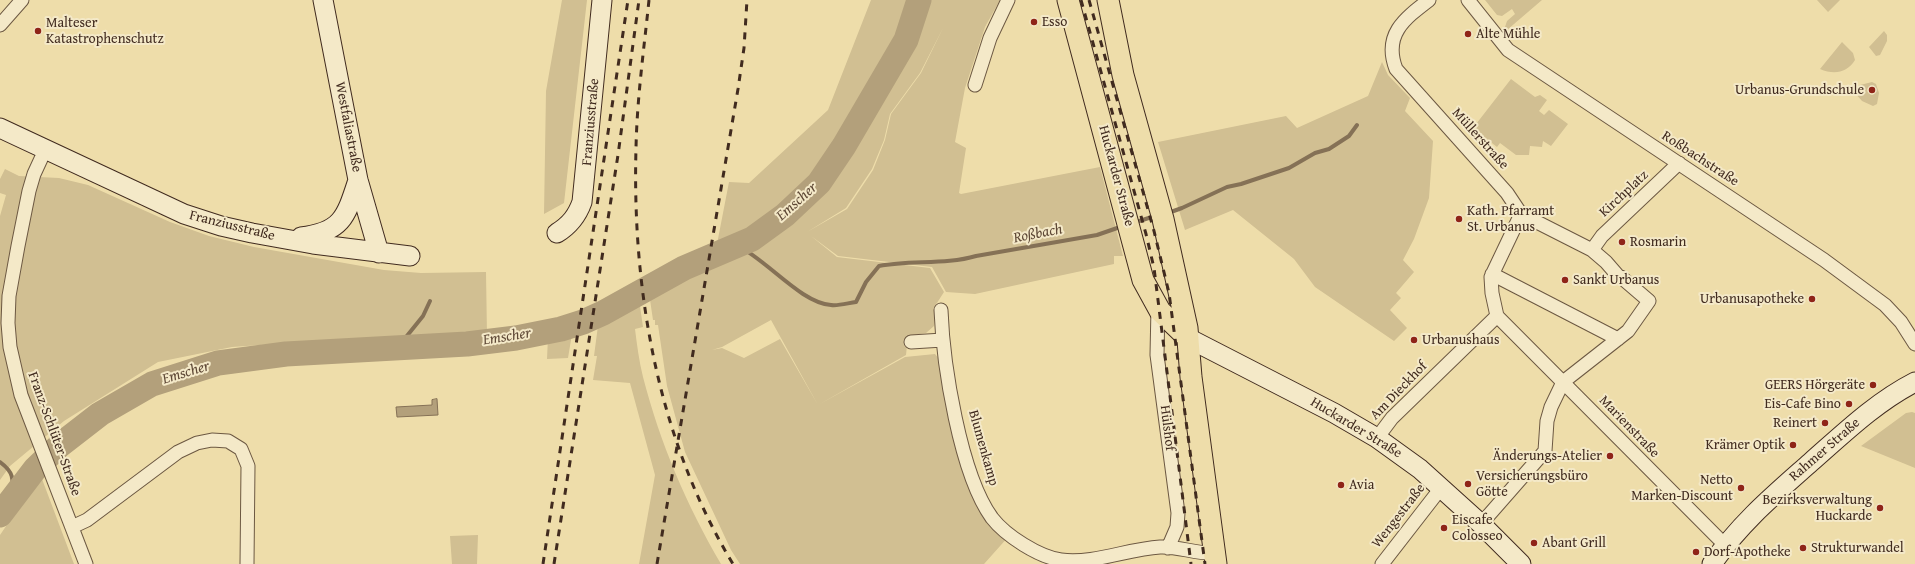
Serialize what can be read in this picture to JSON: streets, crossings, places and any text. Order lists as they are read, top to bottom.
{
  "streets": {
    "main road": ["Huckarder Straße"],
    "street": [
      "Franziusstraße",
      "Westfaliastraße",
      "Müllerstraße",
      "Roßbachstraße",
      "Kirchplatz",
      "Am Dieckhof",
      "Marienstraße",
      "Hülshof",
      "Franz-Schlüter-Straße",
      "Blumenkamp",
      "Rahmer Straße",
      "Wengestraße"
    ]
  },
  "crossings": [
    ["Franziusstraße", "Westfaliastraße"],
    ["Franziusstraße", "Franz-Schlüter-Straße"],
    ["Roßbachstraße", "Kirchplatz"],
    ["Huckarder Straße", "Am Dieckhof"],
    ["Huckarder Straße", "Hülshof"],
    ["Huckarder Straße", "Wengestraße"],
    ["Am Dieckhof", "Marienstraße"],
    ["Marienstraße", "Rahmer Straße"],
    ["Hülshof", "Blumenkamp"]
  ],
  "water": ["Emscher", "Roßbach"],
  "places": [
    "Esso",
    "Malteser Katastrophenschutz",
    "Alte Mühle",
    "Urbanus-Grundschule",
    "Kath. Pfarramt St. Urbanus",
    "Rosmarin",
    "Sankt Urbanus",
    "Urbanusapotheke",
    "Urbanushaus",
    "GEERS Hörgeräte",
    "Eis-Cafe Bino",
    "Reinert",
    "Krämer Optik",
    "Änderungs-Atelier",
    "Versicherungsbüro Götte",
    "Avia",
    "Netto Marken-Discount",
    "Bezirksverwaltung Huckarde",
    "Eiscafe Colosseo",
    "Abant Grill",
    "Strukturwandel",
    "Dorf-Apotheke"
  ]
}
